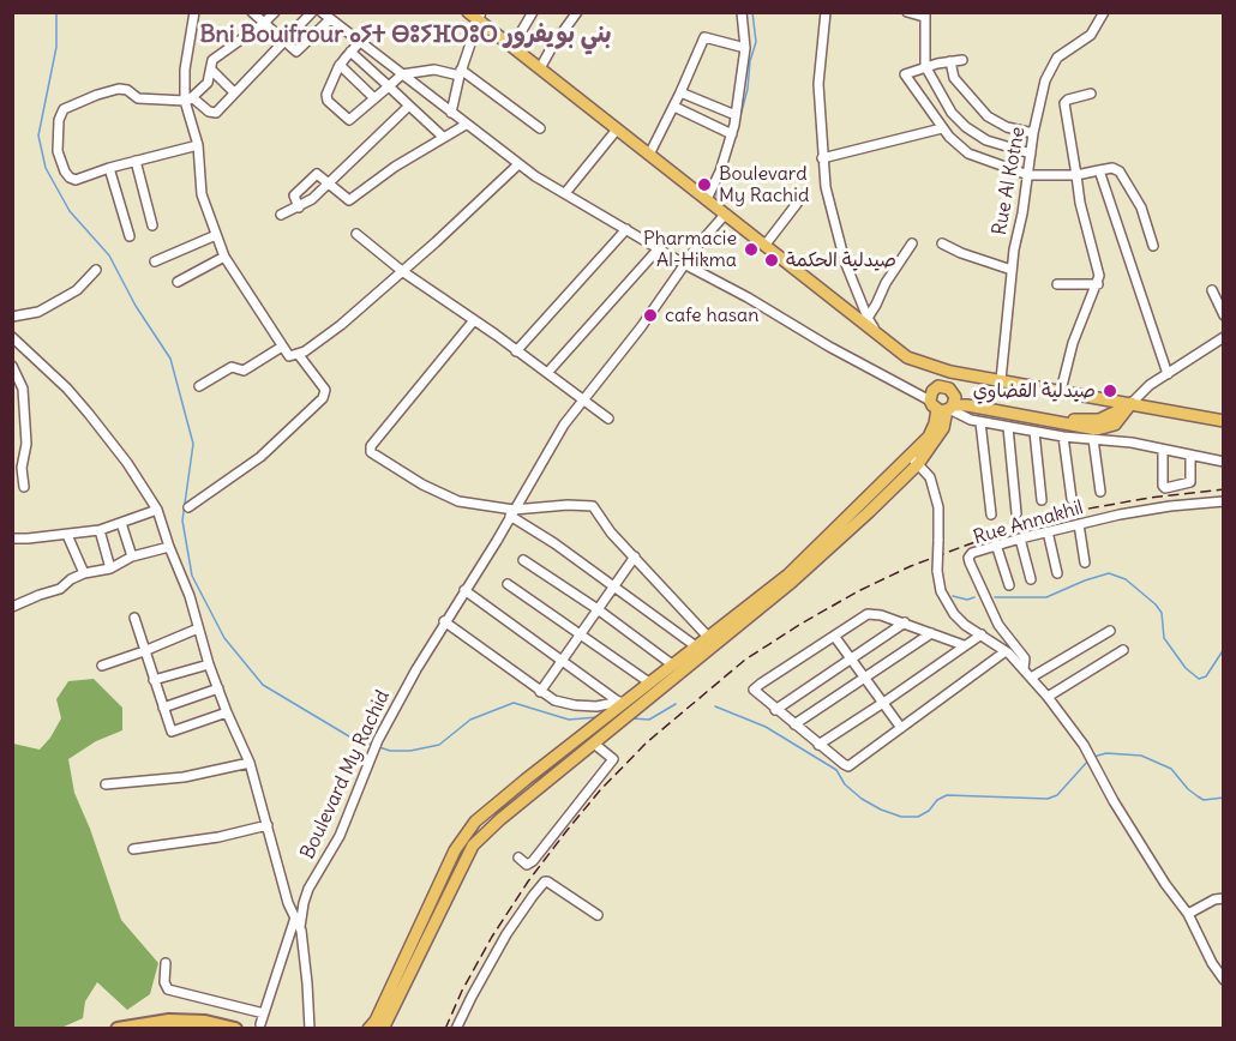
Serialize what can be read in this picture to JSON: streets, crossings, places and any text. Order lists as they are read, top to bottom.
{
  "streets": {
    "street": ["Rue Al Kotne", "Rue Annakhil", "Boulevard My Rachid"]
  },
  "districts": ["Bni Bouifrour ⴰⵢⵜ ⴱⵓⵢⴼⵔⵓⵔ بني بويفرور"],
  "places": [
    "Boulevard My Rachid",
    "Pharmacie Al-Hikma",
    "صيدلية الحكمة",
    "cafe hasan",
    "صيدلية القضاوي"
  ]
}
